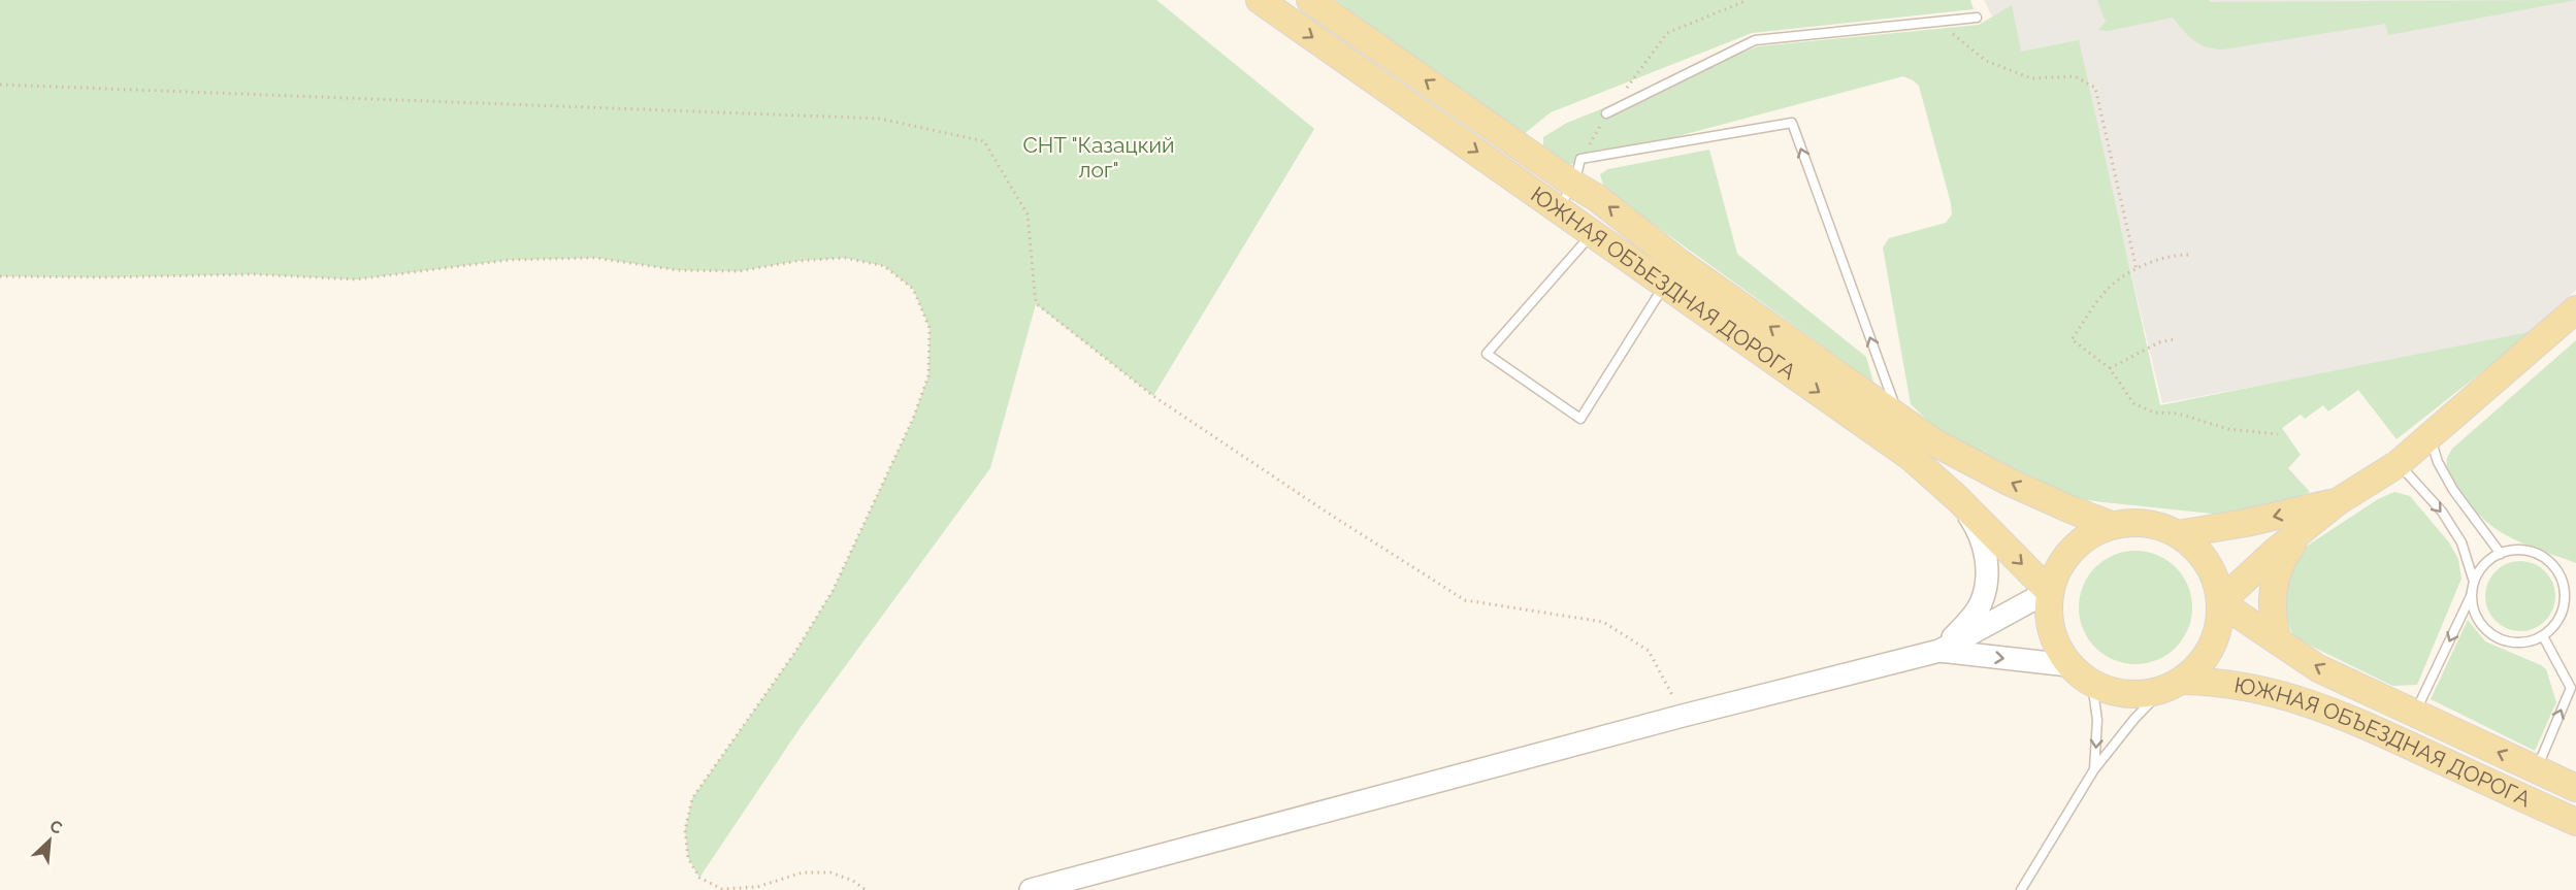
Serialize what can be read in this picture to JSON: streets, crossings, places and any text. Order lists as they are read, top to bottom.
{
  "streets": {
    "main road": ["ЮЖНАЯ ОБЪЕЗДНАЯ ДОРОГА"]
  },
  "parks": ["СНТ \"Казацкий лог\""],
  "north": "top right"
}
